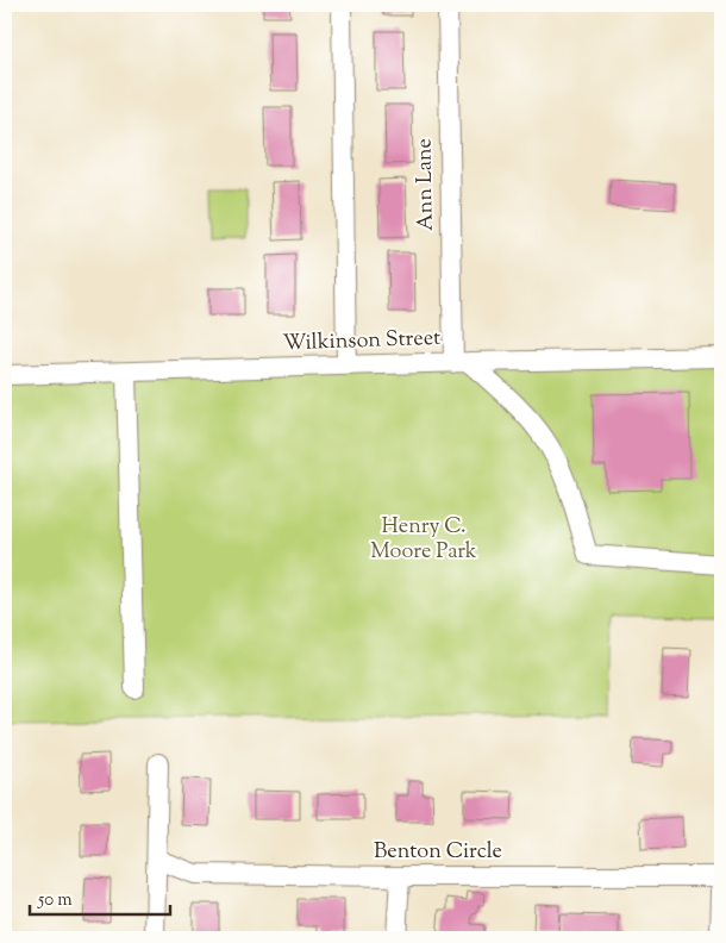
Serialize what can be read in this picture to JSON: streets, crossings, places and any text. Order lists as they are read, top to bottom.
{
  "streets": {
    "street": ["Ann Lane", "Wilkinson Street", "Benton Circle"]
  },
  "crossings": [
    ["Ann Lane", "Wilkinson Street"]
  ],
  "parks": ["Henry C. Moore Park"],
  "scale_bar": "50 m"
}
